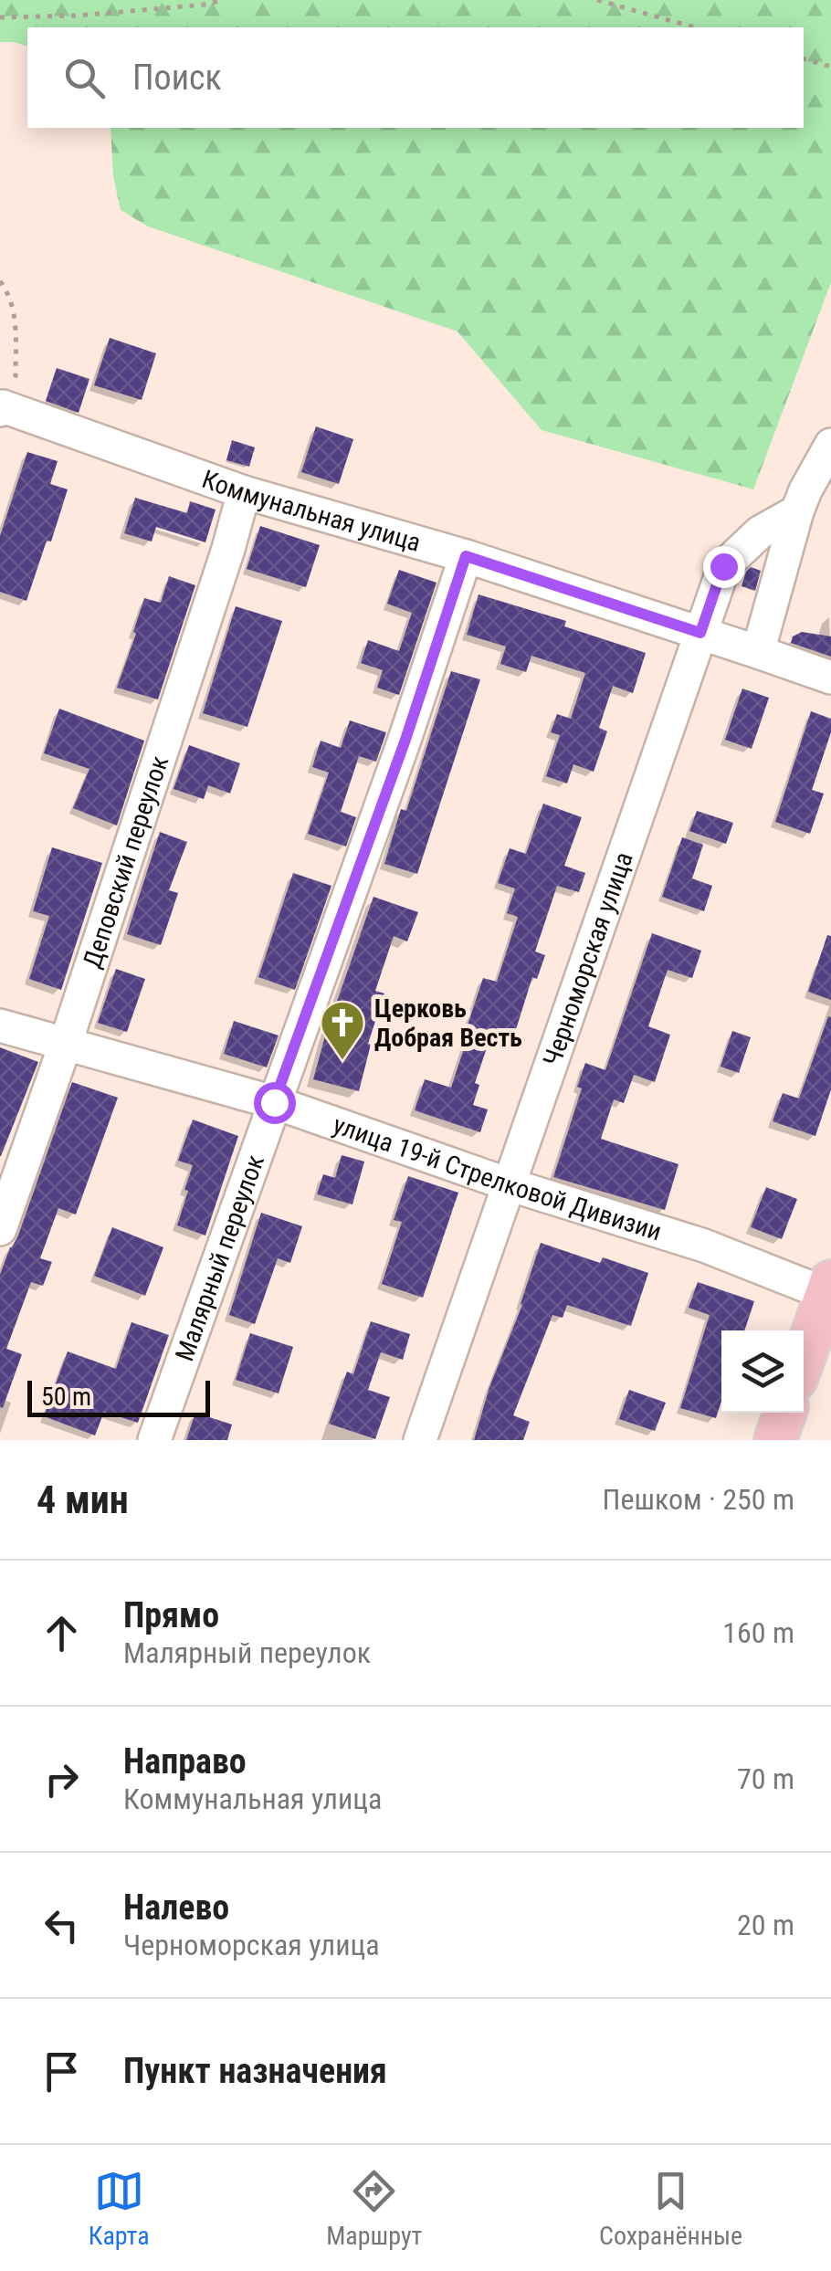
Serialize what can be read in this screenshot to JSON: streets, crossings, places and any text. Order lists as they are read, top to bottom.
{
  "streets": {
    "street": [
      "Коммунальная улица",
      "Деповский переулок",
      "Черноморская улица",
      "улица 19-й Стрелковой Дивизии",
      "Малярный переулок"
    ]
  },
  "crossings": [
    ["Коммунальная улица", "Деповский переулок"],
    ["Коммунальная улица", "Черноморская улица"],
    ["Коммунальная улица", "Малярный переулок"],
    ["Деповский переулок", "улица 19-й Стрелковой Дивизии"],
    ["Черноморская улица", "улица 19-й Стрелковой Дивизии"],
    ["улица 19-й Стрелковой Дивизии", "Малярный переулок"]
  ],
  "places": {
    "church": ["Церковь Добрая Весть"]
  },
  "scale_bar": "50 m",
  "page": {
    "search": "Поиск",
    "scale": "50 m",
    "heading": ["4 мин", "Пешком · 250 m"],
    "list": [
      ["Прямо", "Малярный переулок", "160 m"],
      ["Направо", "Коммунальная улица", "70 m"],
      ["Налево", "Черноморская улица", "20 m"],
      "Пункт назначения"
    ],
    "nav": ["Карта", "Маршрут", "Сохранённые"]
  }
}
